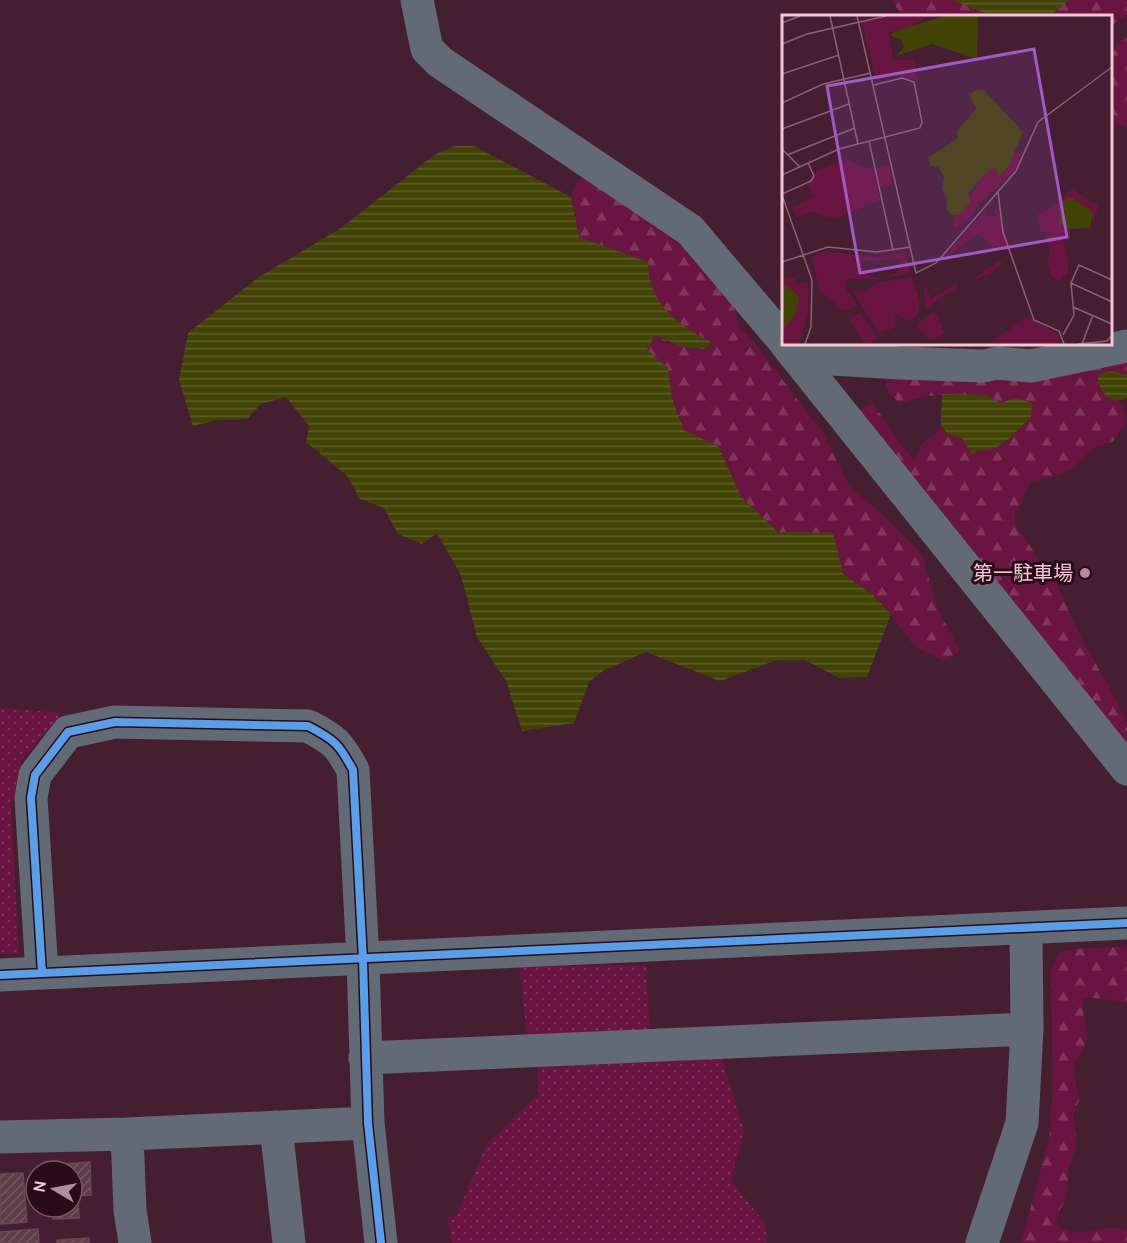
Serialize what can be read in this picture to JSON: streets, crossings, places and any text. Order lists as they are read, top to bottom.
{
  "places": ["第一駐車場"],
  "north": "left"
}
